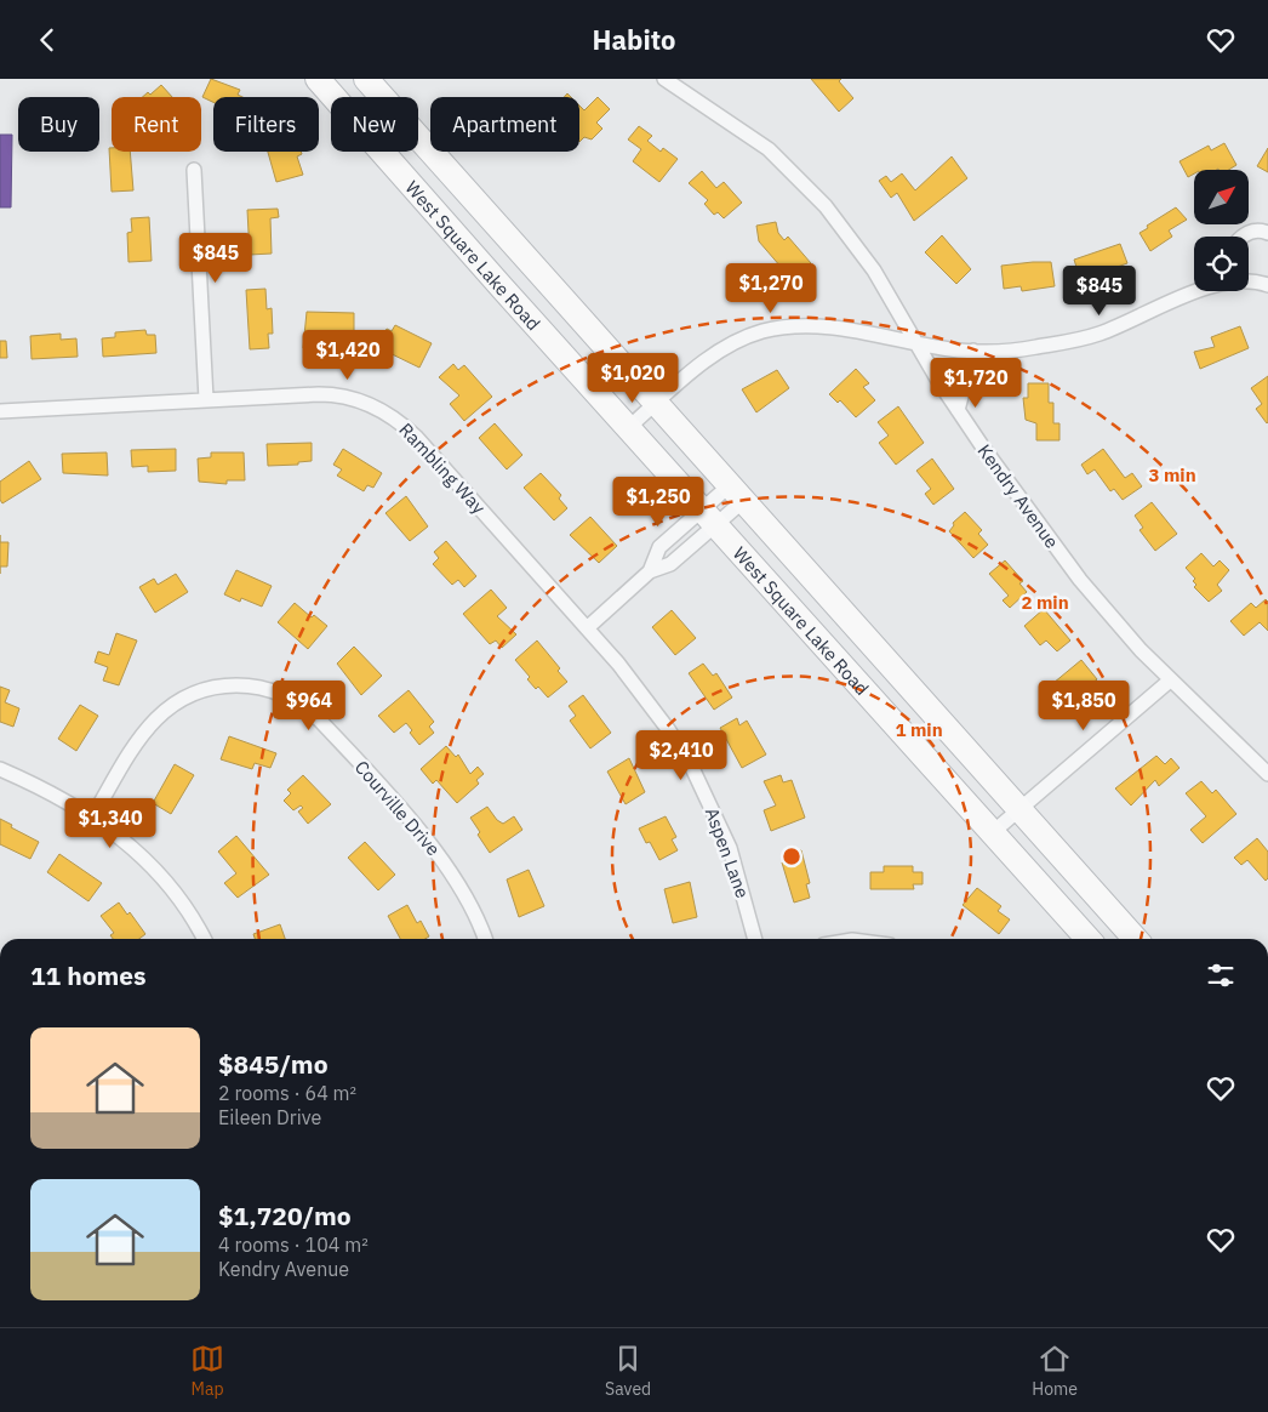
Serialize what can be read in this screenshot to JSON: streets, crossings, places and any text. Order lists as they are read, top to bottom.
{
  "streets": {
    "highway": ["West Square Lake Road"],
    "street": [
      "Rambling Way",
      "Kendry Avenue",
      "Courville Drive",
      "Aspen Lane"
    ]
  },
  "crossings": [
    ["Rambling Way", "Aspen Lane"]
  ],
  "north": "top right",
  "page": {
    "header": "Habito",
    "chip": [
      "Buy",
      "Rent",
      "Filters",
      "New",
      "Apartment"
    ],
    "price": [
      "$845",
      "$1,270",
      "$845",
      "$1,420",
      "$1,020",
      "$1,720",
      "$1,250",
      "$964",
      "$1,850",
      "$2,410",
      "$1,340"
    ],
    "heading": "11 homes",
    "list": [
      {
        "name": "$845/mo",
        "note": "2 rooms · 64 m² · Eileen Drive"
      },
      {
        "name": "$1,720/mo",
        "note": "4 rooms · 104 m² · Kendry Avenue"
      }
    ],
    "tabs": ["Map", "Saved", "Home"]
  },
  "rings": ["3 min", "2 min", "1 min"]
}
